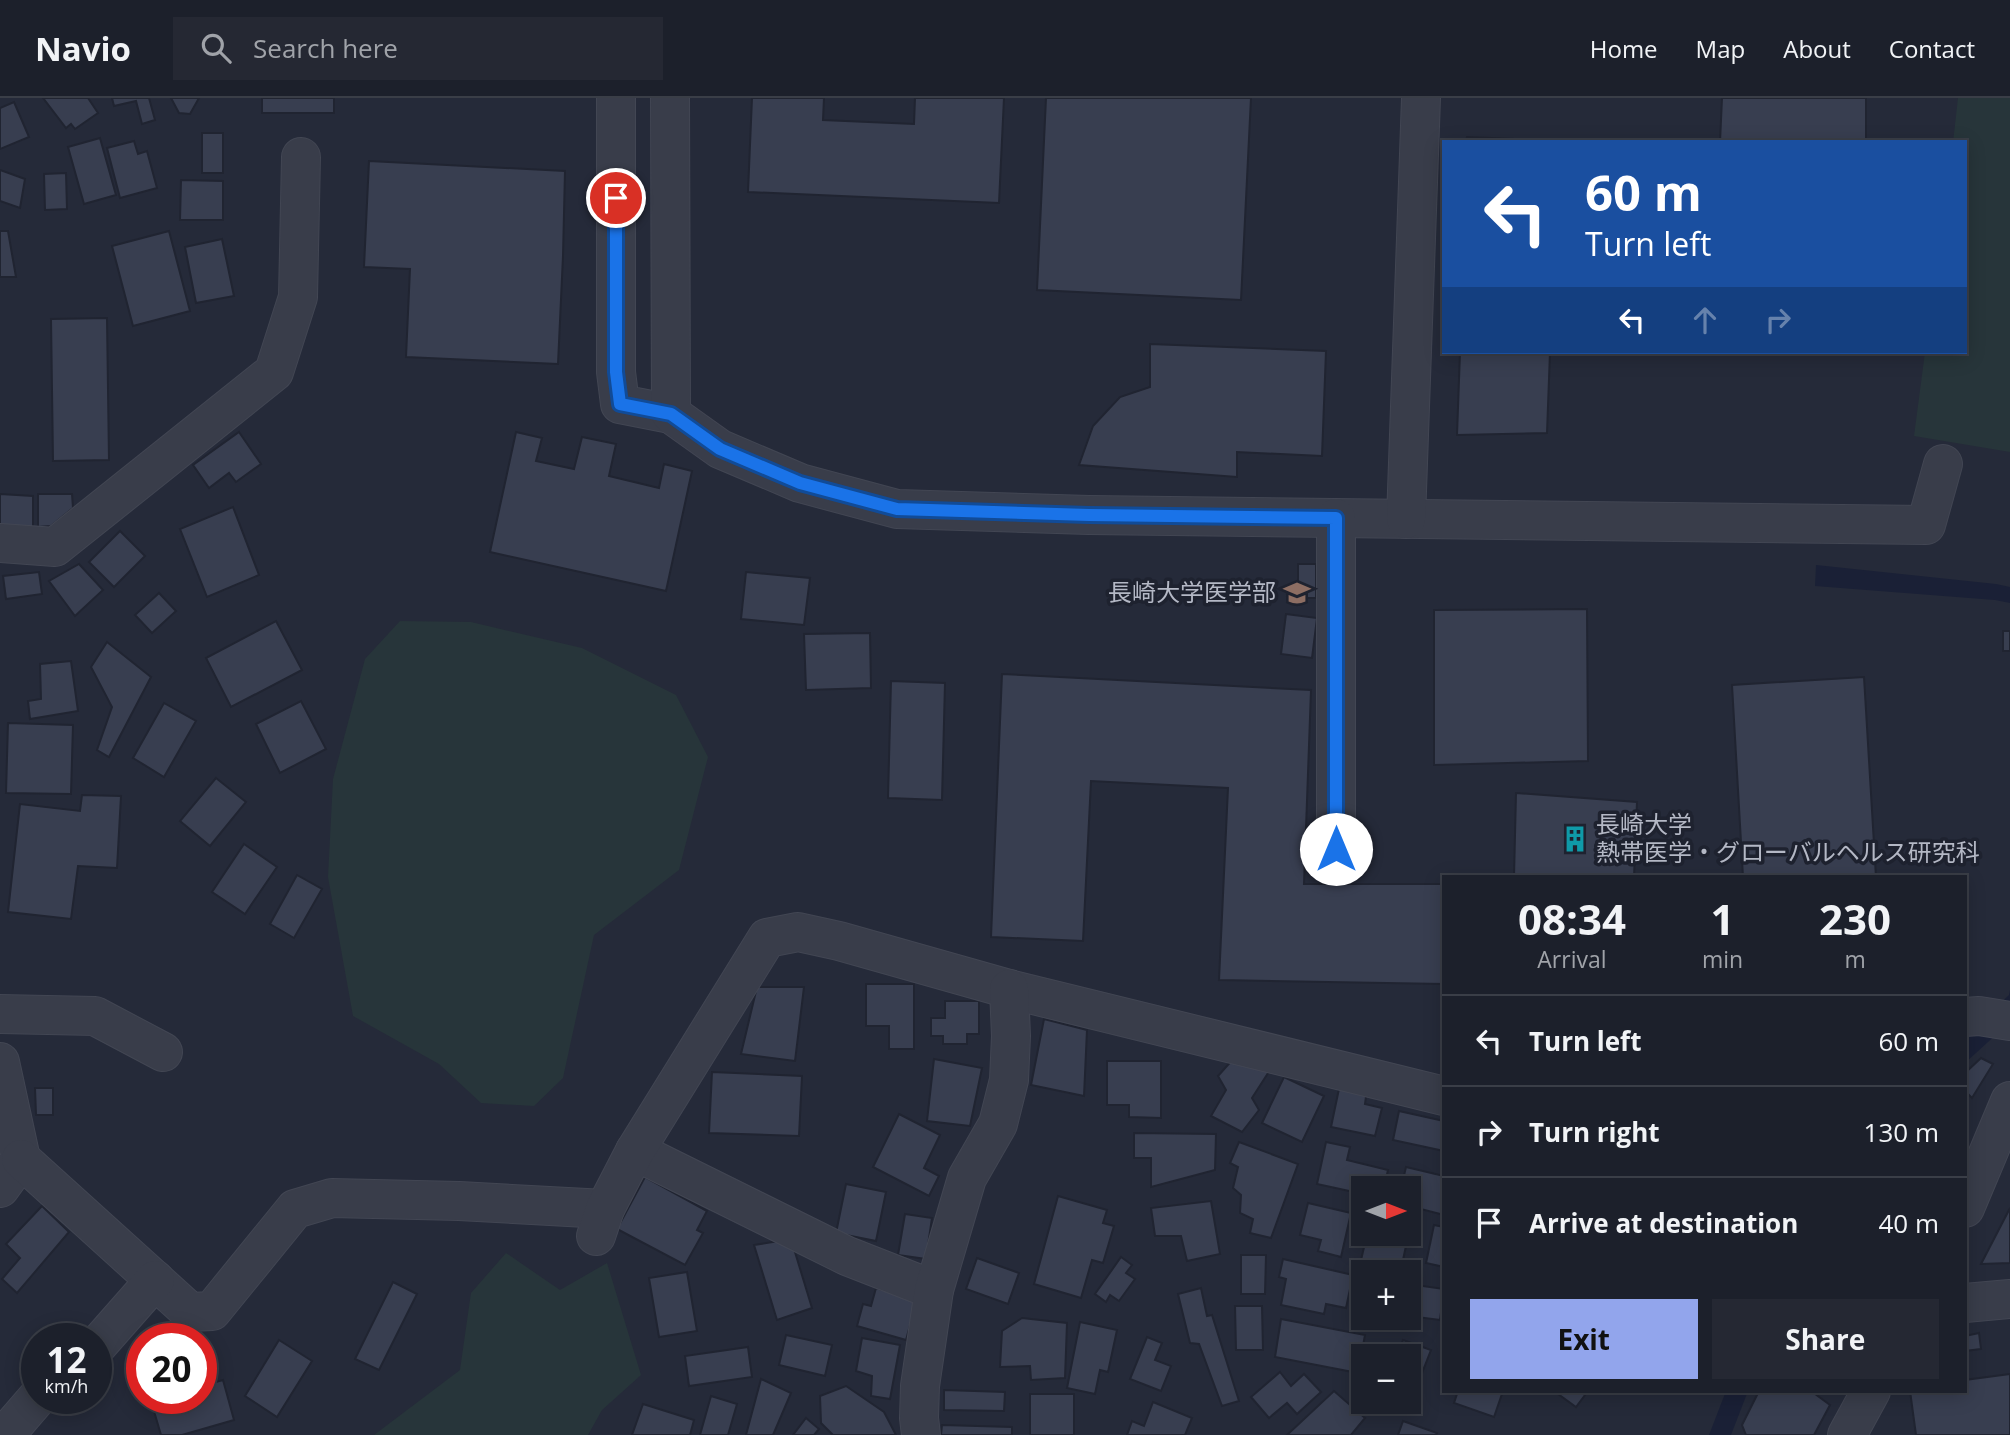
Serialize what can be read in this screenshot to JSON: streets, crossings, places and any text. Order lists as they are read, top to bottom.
{
  "places": {
    "school or university": ["長崎大学医学部"],
    "building": ["長崎大学 熱帯医学・グローバルヘルス研究科"]
  },
  "north": "right",
  "page": {
    "header": "Navio",
    "search": "Search here",
    "nav": [
      "Home",
      "Map",
      "About",
      "Contact"
    ],
    "turn": ["60 m", "Turn left"],
    "eta": [
      "08:34",
      "Arrival",
      "1",
      "min",
      "230",
      "m"
    ],
    "list": [
      {
        "name": "Turn left",
        "value": "60 m"
      },
      {
        "name": "Turn right",
        "value": "130 m"
      },
      {
        "name": "Arrive at destination",
        "value": "40 m"
      }
    ],
    "map_buttons": ["+", "−"],
    "buttons": ["Exit", "Share"],
    "speed": "12 km/h",
    "limit": "20"
  }
}
